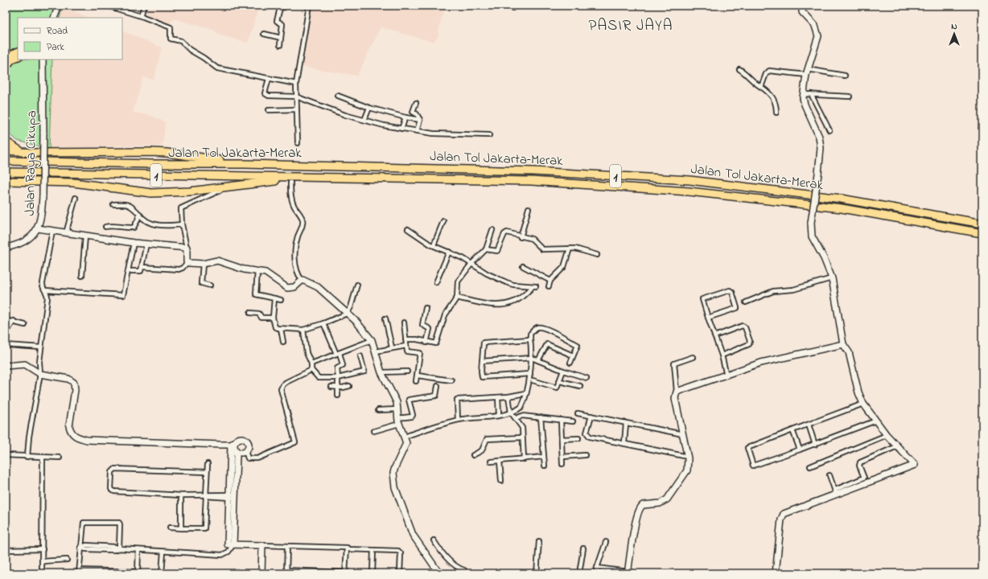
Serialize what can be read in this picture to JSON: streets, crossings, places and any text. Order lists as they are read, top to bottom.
{
  "streets": {
    "highway": ["Jalan Tol Jakarta–Merak", "1"],
    "street": ["Jalan Raya Cikupa"]
  },
  "districts": ["PASIR JAYA"],
  "legend": ["Road", "Park"],
  "north": "top"
}
